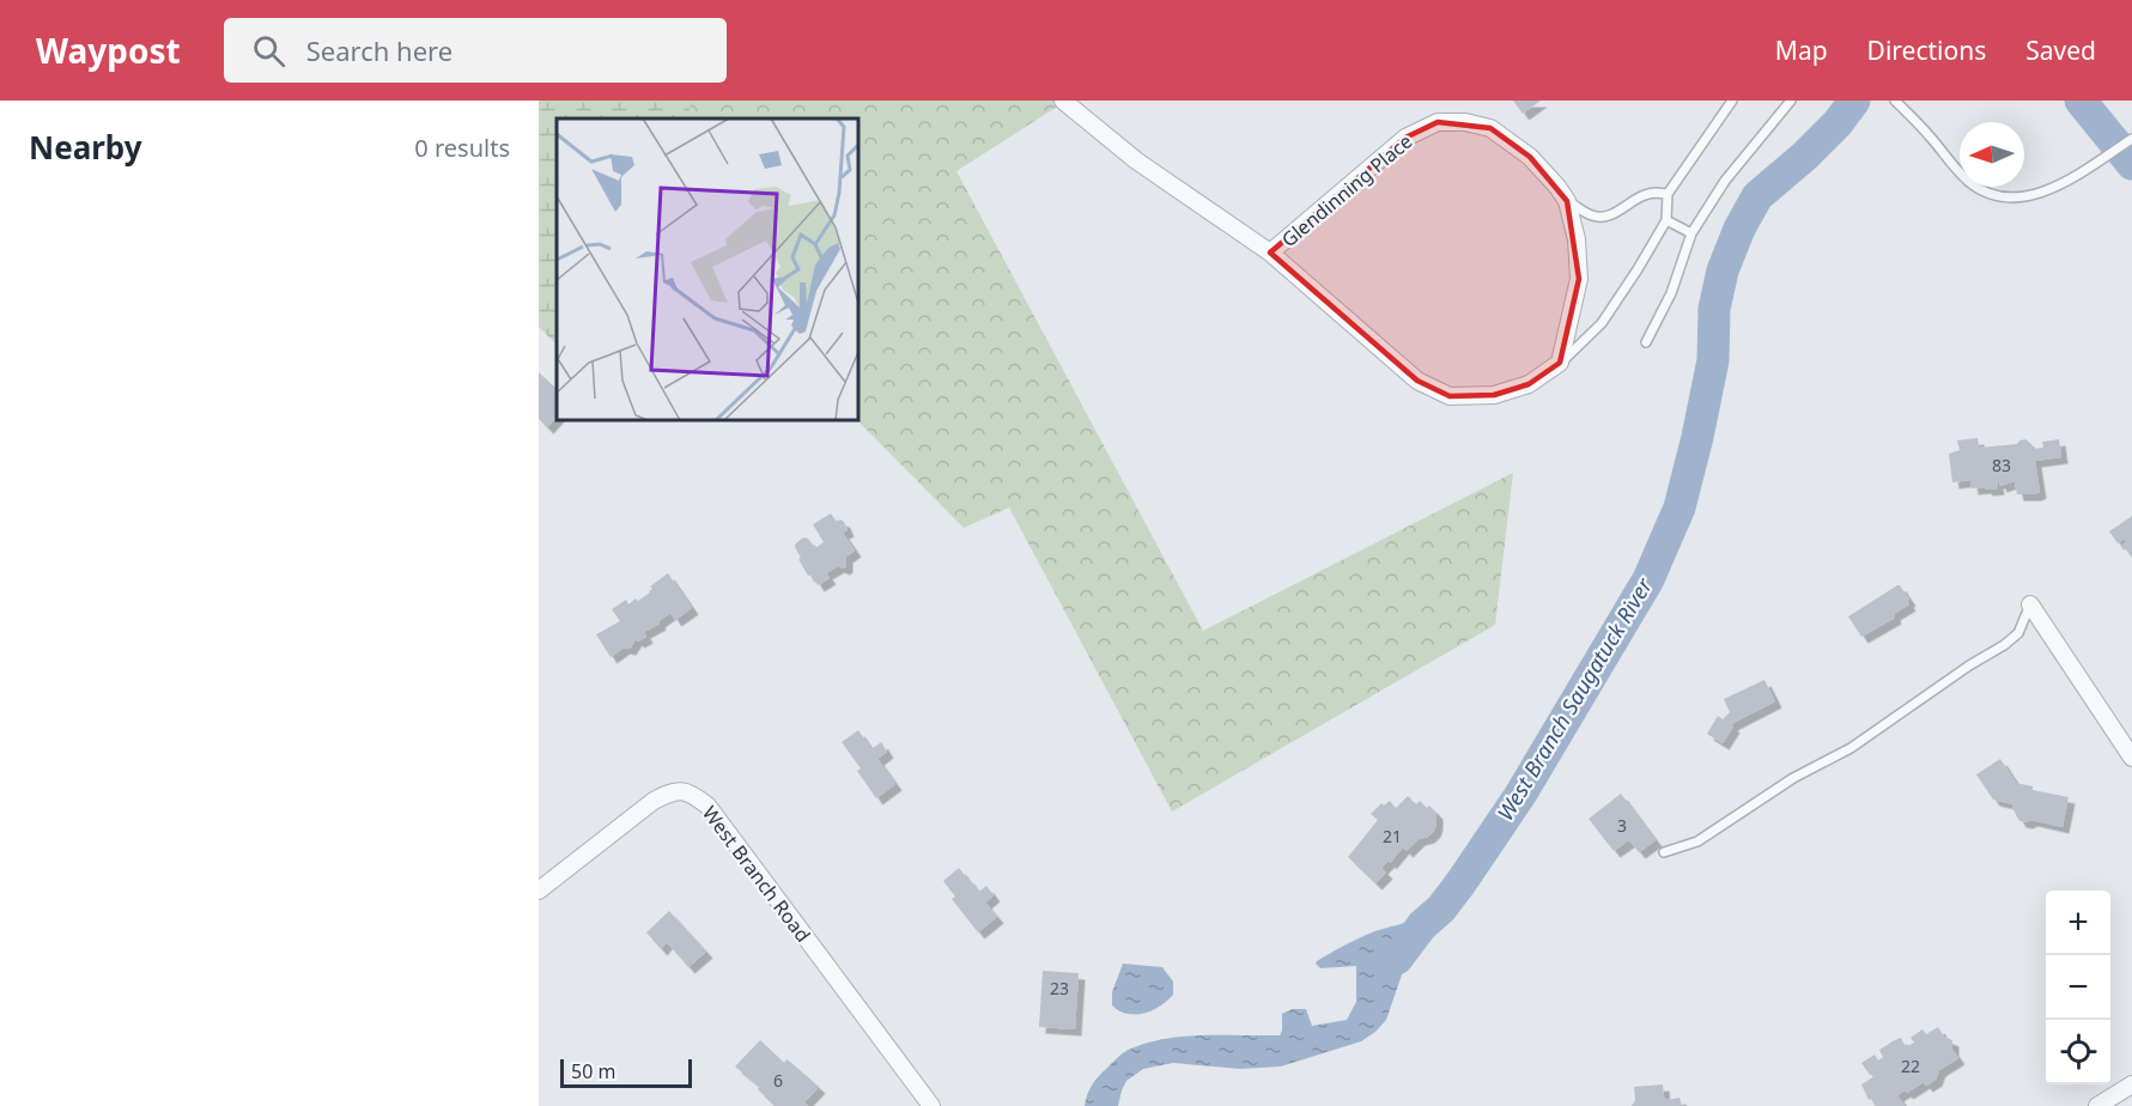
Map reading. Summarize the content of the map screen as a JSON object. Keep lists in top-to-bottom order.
{
  "streets": {
    "street": ["Glendinning Place", "West Branch Road"]
  },
  "water": ["West Branch Saugatuck River"],
  "house_numbers": [
    "83",
    "3",
    "21",
    "23",
    "22",
    "6"
  ],
  "scale_bar": "50 m",
  "north": "left",
  "page": {
    "header": "Waypost",
    "search": "Search here",
    "nav": ["Map", "Directions", "Saved"],
    "heading": ["Nearby", "0 results"],
    "map_buttons": ["+", "−"],
    "scale": "50 m"
  }
}
